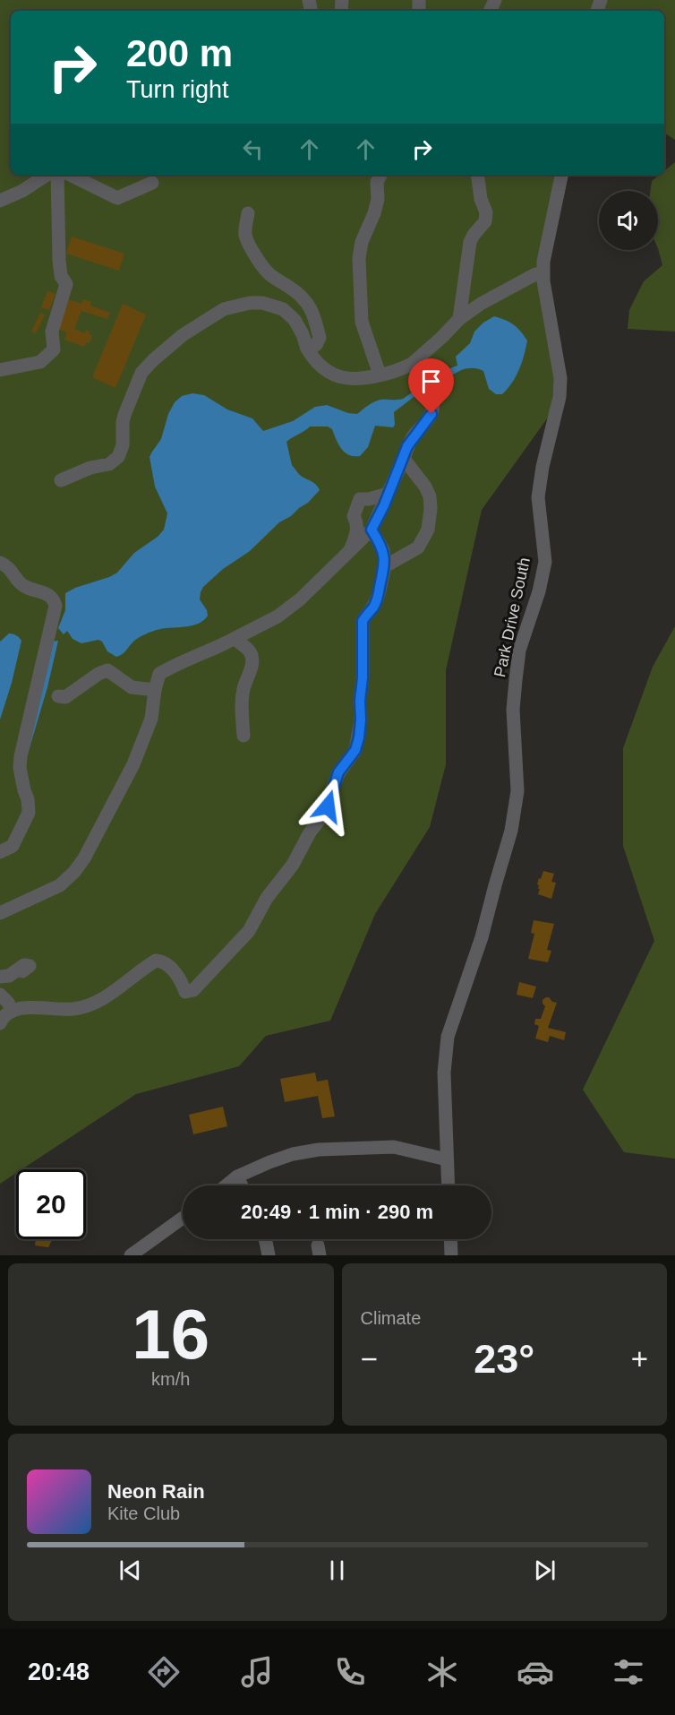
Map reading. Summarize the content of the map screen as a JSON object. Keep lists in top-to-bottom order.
{
  "streets": {
    "street": ["Park Drive South"]
  },
  "page": {
    "turn": ["200 m", "Turn right"],
    "limit": "20",
    "trip": "20:49 · 1 min · 290 m",
    "tile": [
      ["16", "km/h"],
      "Climate"
    ],
    "heat": ["−", "23°", "+"],
    "song": ["Neon Rain", "Kite Club"],
    "tabs": "20:48"
  }
}
